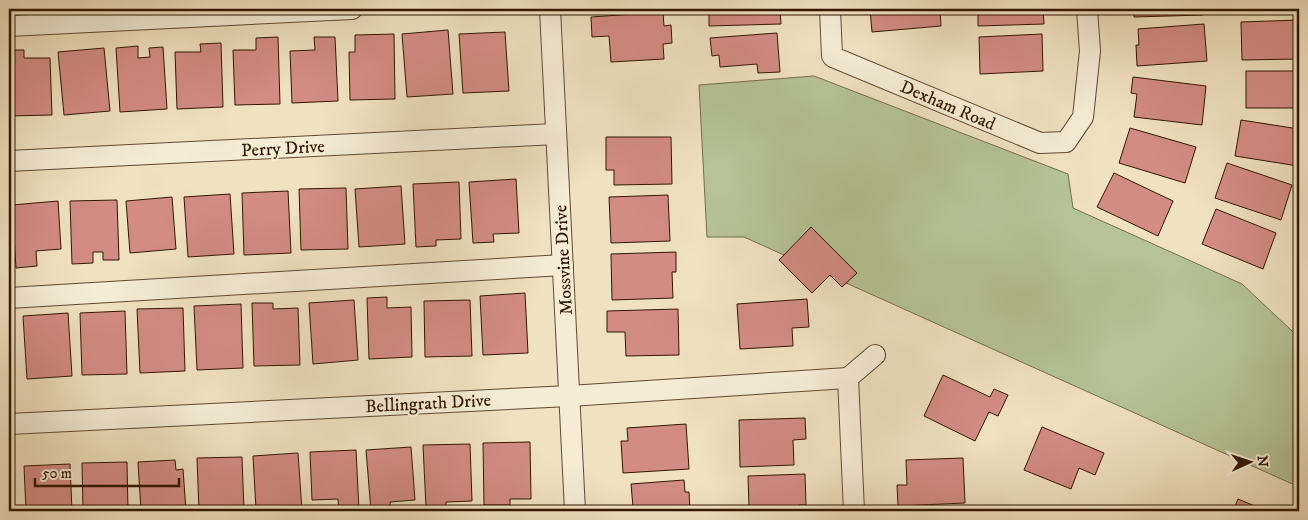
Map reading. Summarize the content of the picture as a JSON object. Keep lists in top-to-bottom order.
{
  "streets": {
    "street": [
      "Dexham Road",
      "Perry Drive",
      "Mossvine Drive",
      "Bellingrath Drive"
    ]
  },
  "crossings": [
    ["Perry Drive", "Mossvine Drive"],
    ["Mossvine Drive", "Bellingrath Drive"]
  ],
  "scale_bar": "50 m",
  "north": "right"
}
